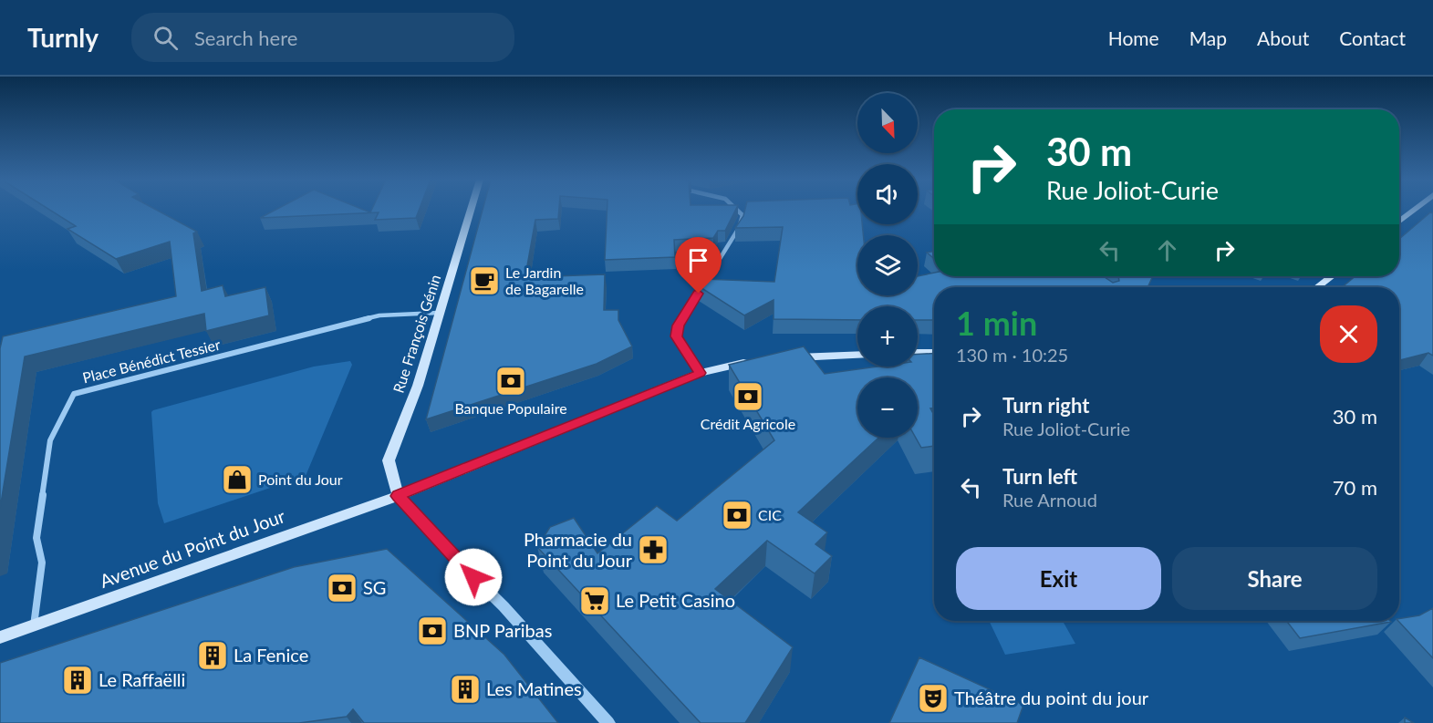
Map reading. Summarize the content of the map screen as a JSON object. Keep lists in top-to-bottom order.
{
  "streets": {
    "main road": ["Rue François Génin", "Avenue du Point du Jour"],
    "street": ["Place Bénédict Tessier"]
  },
  "crossings": [
    ["Rue François Génin", "Place Bénédict Tessier"],
    ["Rue François Génin", "Avenue du Point du Jour"],
    ["Place Bénédict Tessier", "Avenue du Point du Jour"]
  ],
  "places": {
    "cafe": ["Le Jardin de Bagarelle"],
    "bank": [
      "Banque Populaire",
      "Crédit Agricole",
      "CIC",
      "SG",
      "BNP Paribas"
    ],
    "shop": ["Point du Jour"],
    "pharmacy": ["Pharmacie du Point du Jour"],
    "supermarket": ["Le Petit Casino"],
    "building": ["La Fenice", "Le Raffaëlli", "Les Matines"],
    "theatre": ["Théâtre du point du jour"]
  },
  "north": "bottom right",
  "page": {
    "header": "Turnly",
    "search": "Search here",
    "nav": [
      "Home",
      "Map",
      "About",
      "Contact"
    ],
    "map_buttons": ["+", "−"],
    "turn": ["30 m", "Rue Joliot-Curie"],
    "heading": ["1 min", "130 m · 10:25"],
    "list": [
      {
        "name": "Turn right",
        "note": "Rue Joliot-Curie",
        "value": "30 m"
      },
      {
        "name": "Turn left",
        "note": "Rue Arnoud",
        "value": "70 m"
      }
    ],
    "buttons": ["Exit", "Share"]
  }
}
